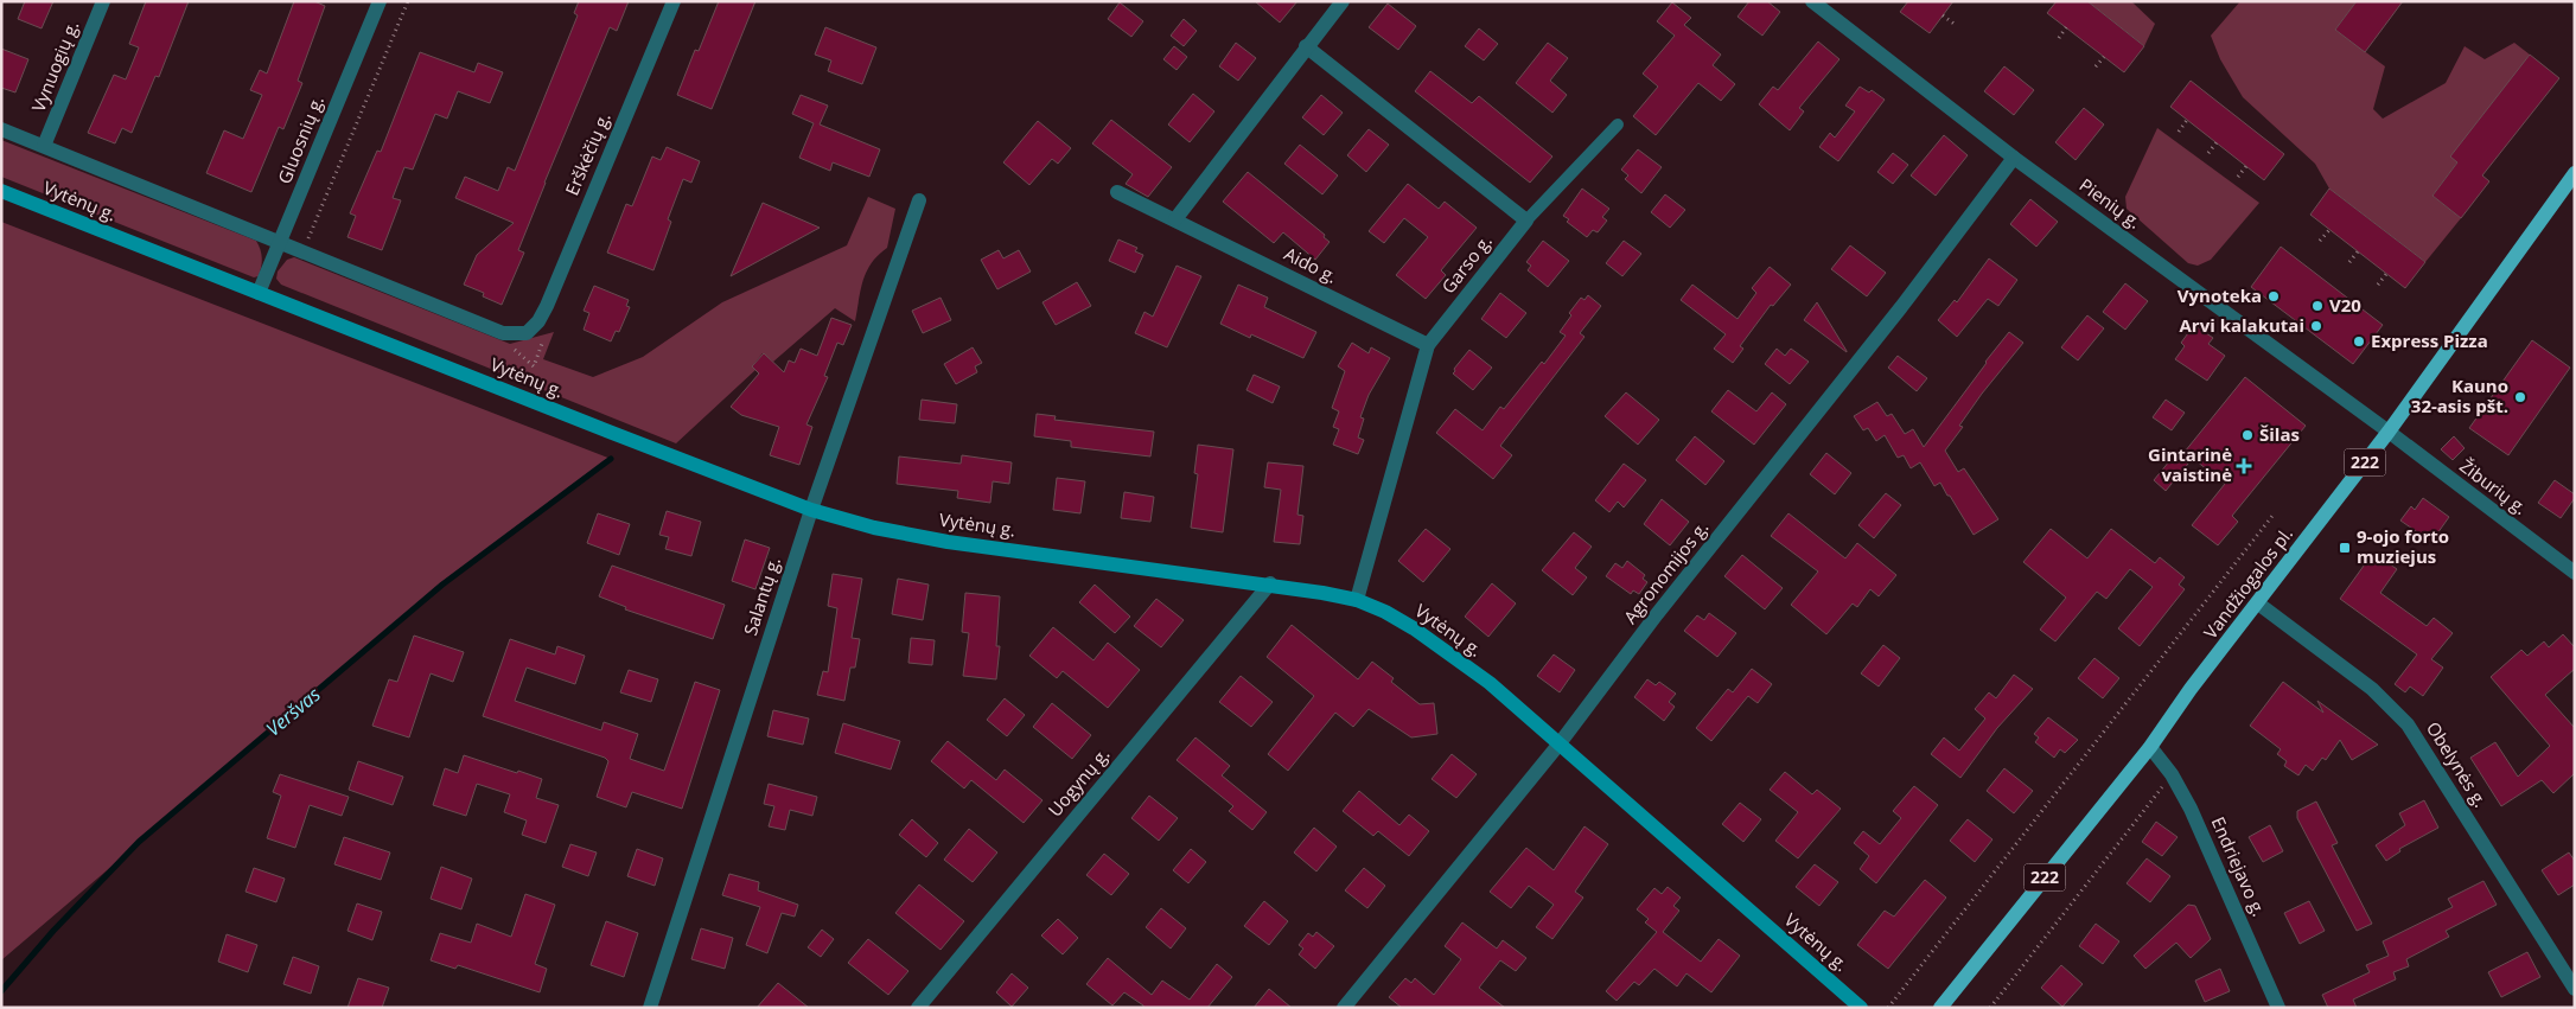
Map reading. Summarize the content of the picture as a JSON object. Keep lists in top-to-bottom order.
{
  "streets": {
    "main road": ["Vytėnų g.", "222", "Vandžiogalos pl."],
    "street": [
      "Vynuogių g.",
      "Gluosnių g.",
      "Erškėčių g.",
      "Pienių g.",
      "Garso g.",
      "Aido g.",
      "Žiburių g.",
      "Agronomijos g.",
      "Salantų g.",
      "Obelynės g.",
      "Uogynų g.",
      "Endriejavo g."
    ]
  },
  "crossings": [
    ["Gluosnių g.", "Vytėnų g."],
    ["Vytėnų g.", "Garso g."],
    ["Vytėnų g.", "Agronomijos g."],
    ["Vytėnų g.", "Salantų g."],
    ["Vytėnų g.", "Uogynų g."],
    ["Pienių g.", "Žiburių g."],
    ["Pienių g.", "Agronomijos g."],
    ["Pienių g.", "Vandžiogalos pl."],
    ["Garso g.", "Aido g."],
    ["Žiburių g.", "Vandžiogalos pl."],
    ["Vandžiogalos pl.", "Obelynės g."],
    ["Vandžiogalos pl.", "Endriejavo g."]
  ],
  "water": ["Veršvas"],
  "places": {
    "other": [
      "Vynoteka",
      "V20",
      "Arvi kalakutai",
      "Express Pizza",
      "Kauno 32-asis pšt.",
      "Šilas"
    ],
    "health": ["Gintarinė vaistinė"],
    "transit": ["9-ojo forto muziejus"]
  }
}
